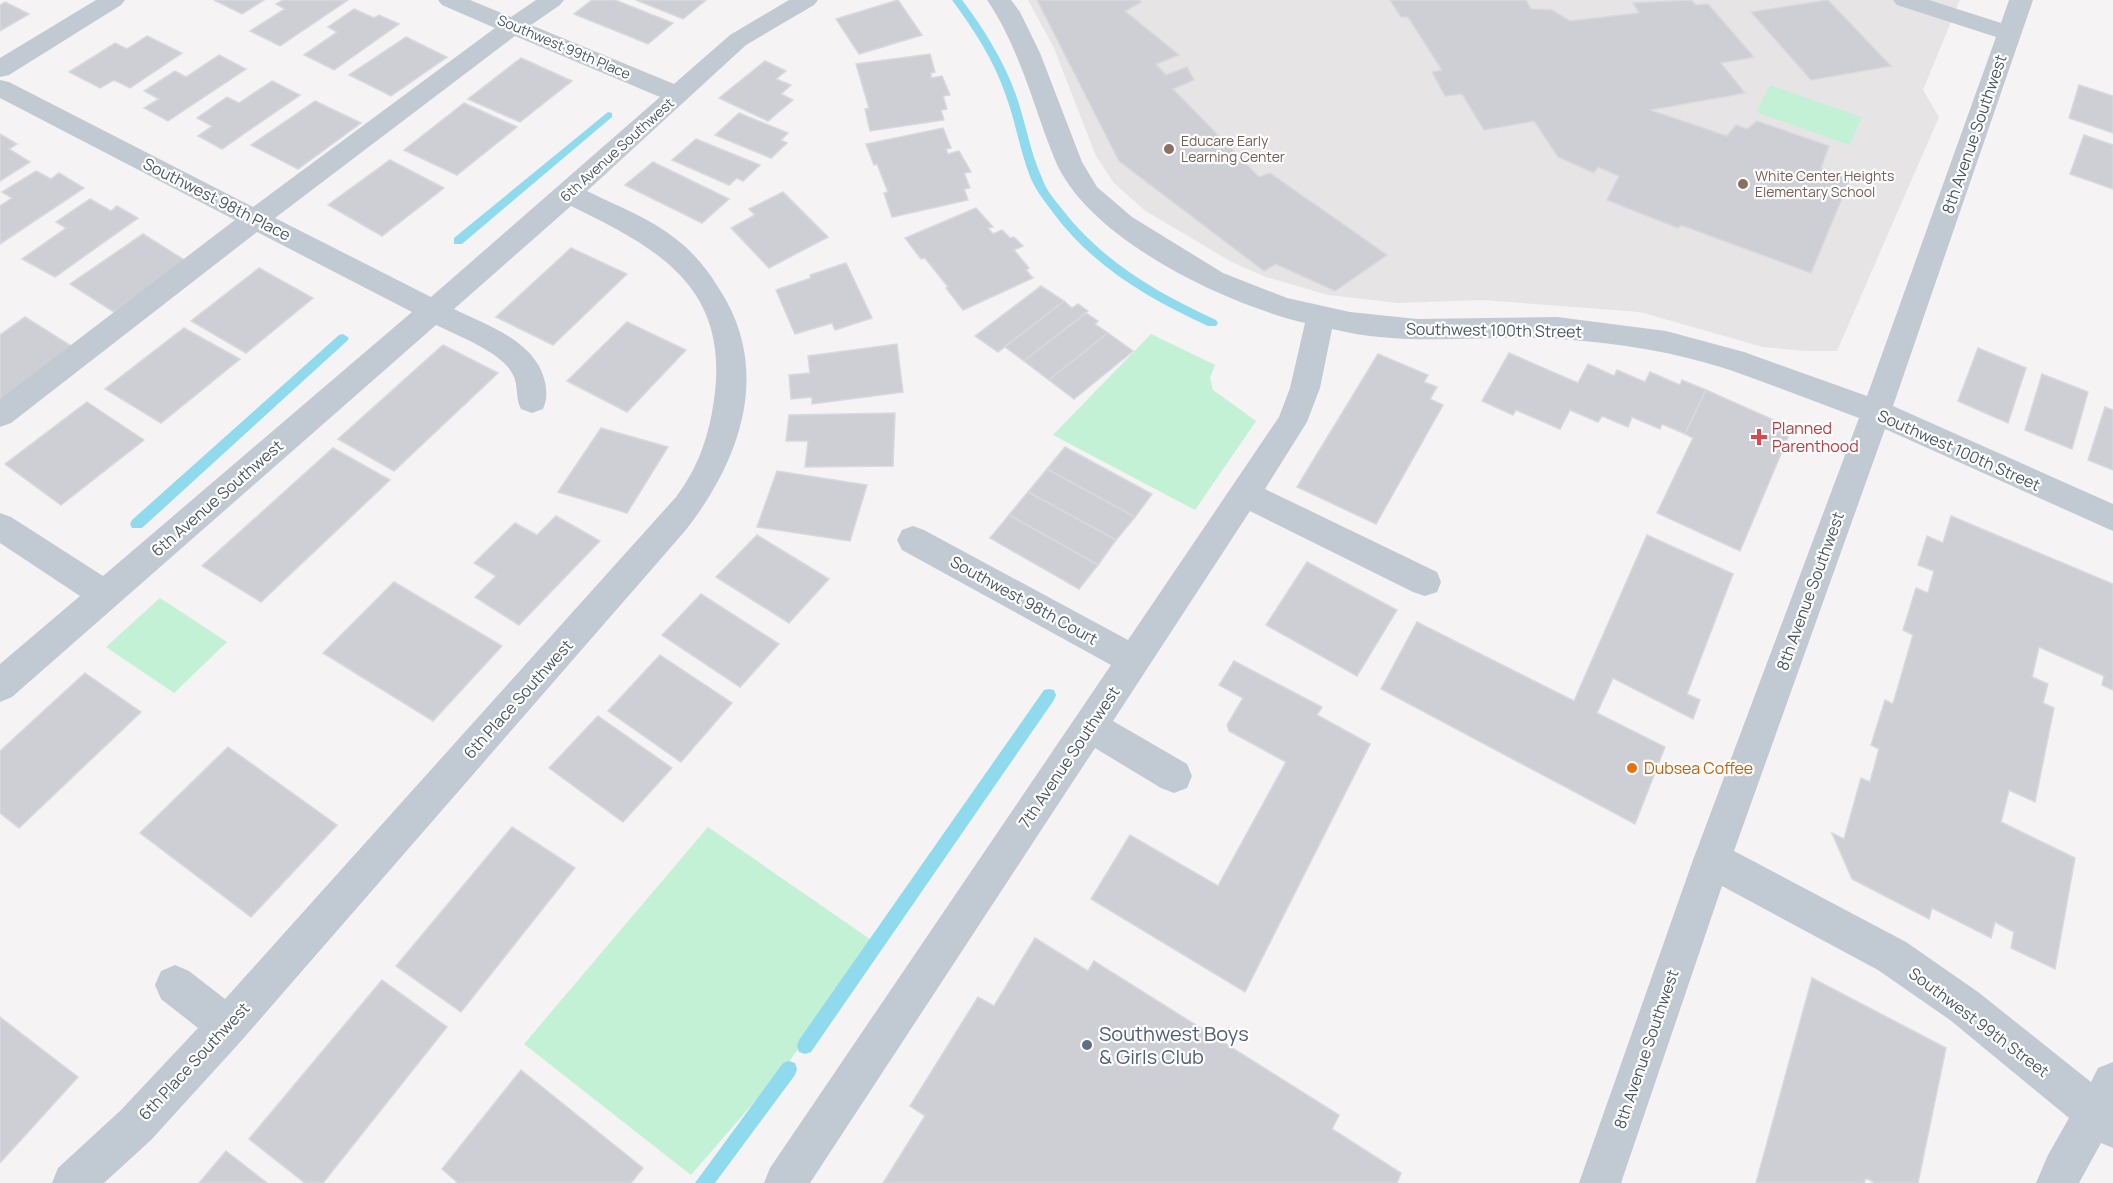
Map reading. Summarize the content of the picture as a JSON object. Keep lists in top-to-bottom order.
{
  "streets": {
    "street": [
      "Southwest 99th Place",
      "8th Avenue Southwest",
      "6th Avenue Southwest",
      "Southwest 98th Place",
      "Southwest 100th Street",
      "Southwest 98th Court",
      "6th Place Southwest",
      "7th Avenue Southwest",
      "Southwest 99th Street"
    ]
  },
  "crossings": [
    ["Southwest 99th Place", "6th Avenue Southwest"],
    ["8th Avenue Southwest", "Southwest 100th Street"],
    ["8th Avenue Southwest", "Southwest 99th Street"],
    ["6th Avenue Southwest", "Southwest 98th Place"],
    ["6th Avenue Southwest", "6th Place Southwest"],
    ["Southwest 100th Street", "7th Avenue Southwest"],
    ["Southwest 98th Court", "7th Avenue Southwest"]
  ],
  "places": {
    "other": [
      "Educare Early Learning Center",
      "White Center Heights Elementary School",
      "Dubsea Coffee",
      "Southwest Boys & Girls Club"
    ],
    "health": ["Planned Parenthood"]
  }
}
